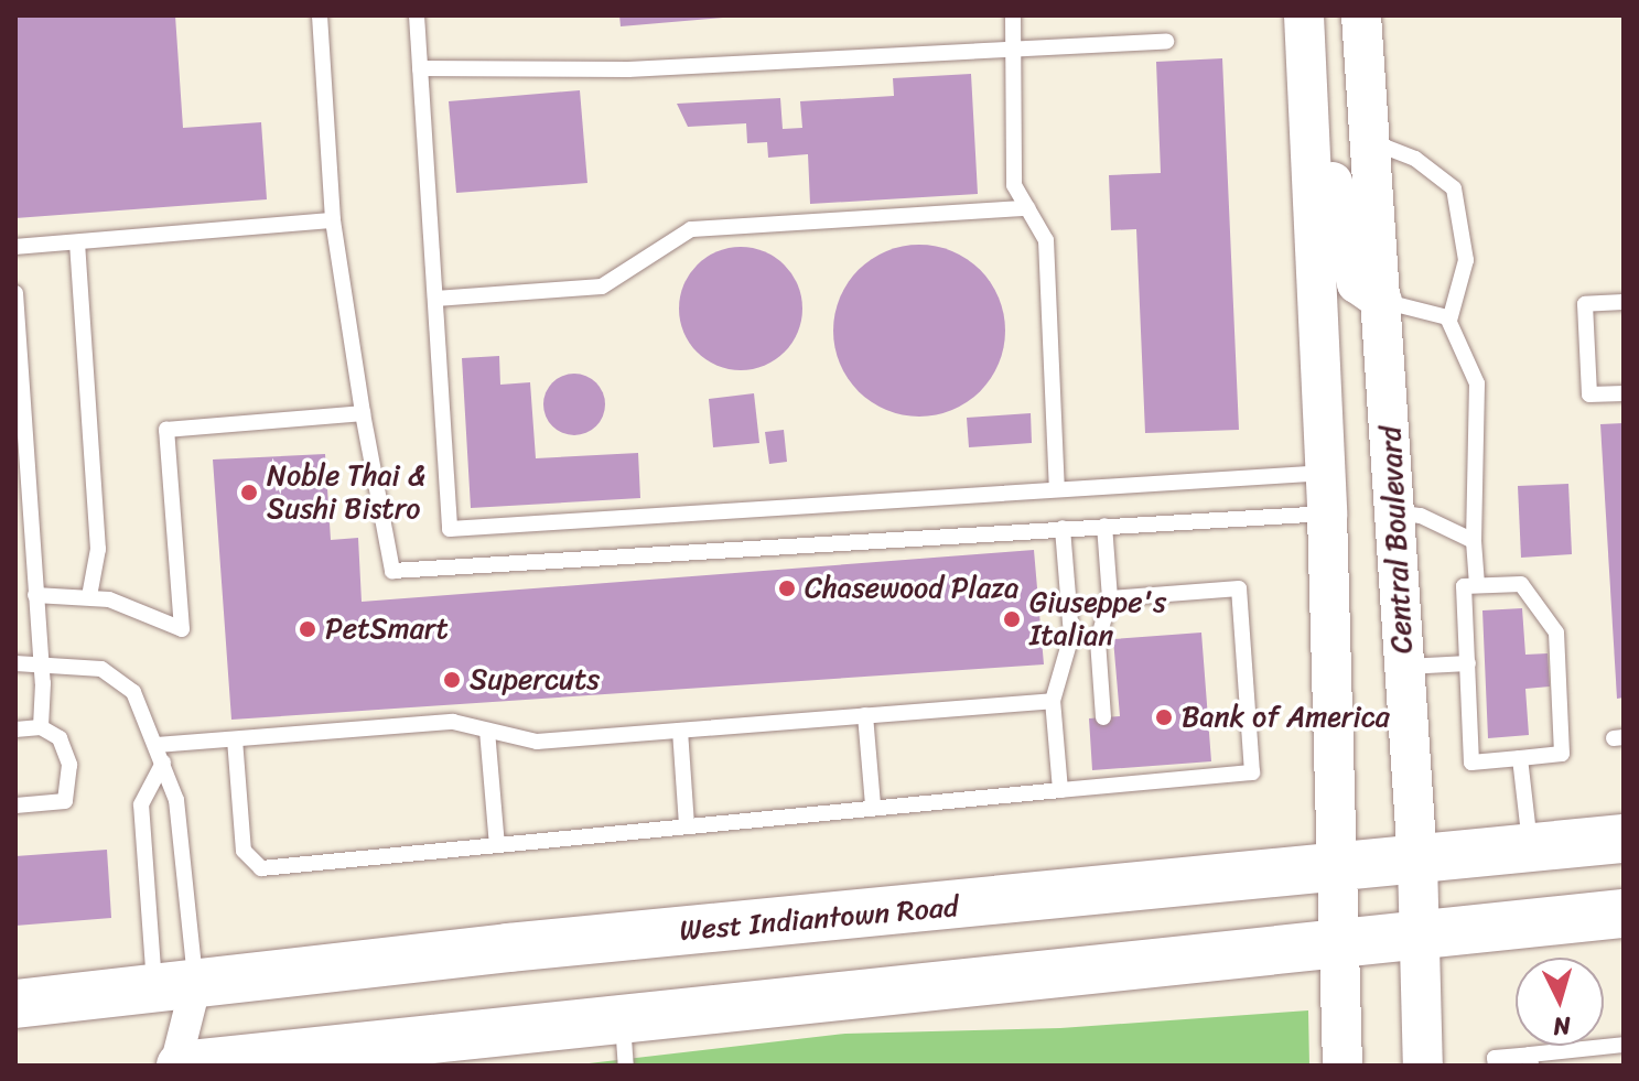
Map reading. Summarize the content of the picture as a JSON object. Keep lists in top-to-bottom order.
{
  "streets": {
    "main road": ["West Indiantown Road"],
    "street": ["Central Boulevard"]
  },
  "crossings": [
    ["Central Boulevard", "West Indiantown Road"]
  ],
  "places": [
    "Noble Thai & Sushi Bistro",
    "Chasewood Plaza",
    "Giuseppe's Italian",
    "PetSmart",
    "Supercuts",
    "Bank of America"
  ],
  "north": "bottom"
}
